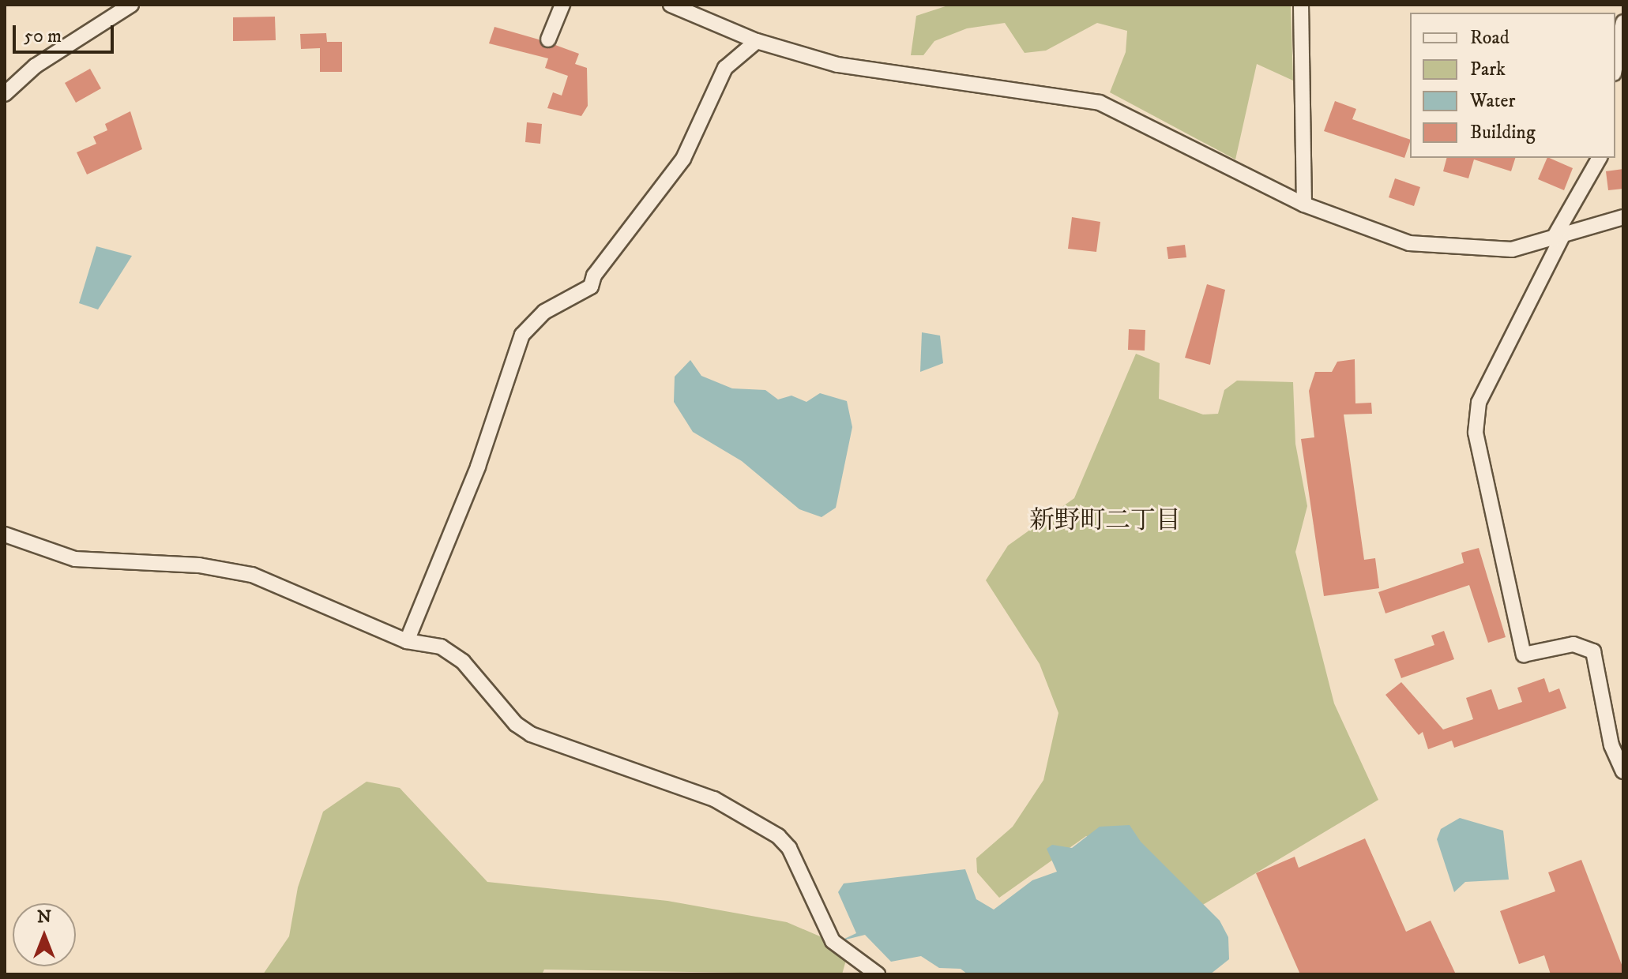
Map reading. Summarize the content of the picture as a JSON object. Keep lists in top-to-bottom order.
{
  "districts": ["新野町二丁目"],
  "legend": [
    "Road",
    "Park",
    "Water",
    "Building"
  ],
  "scale_bar": "50 m",
  "north": "top"
}
